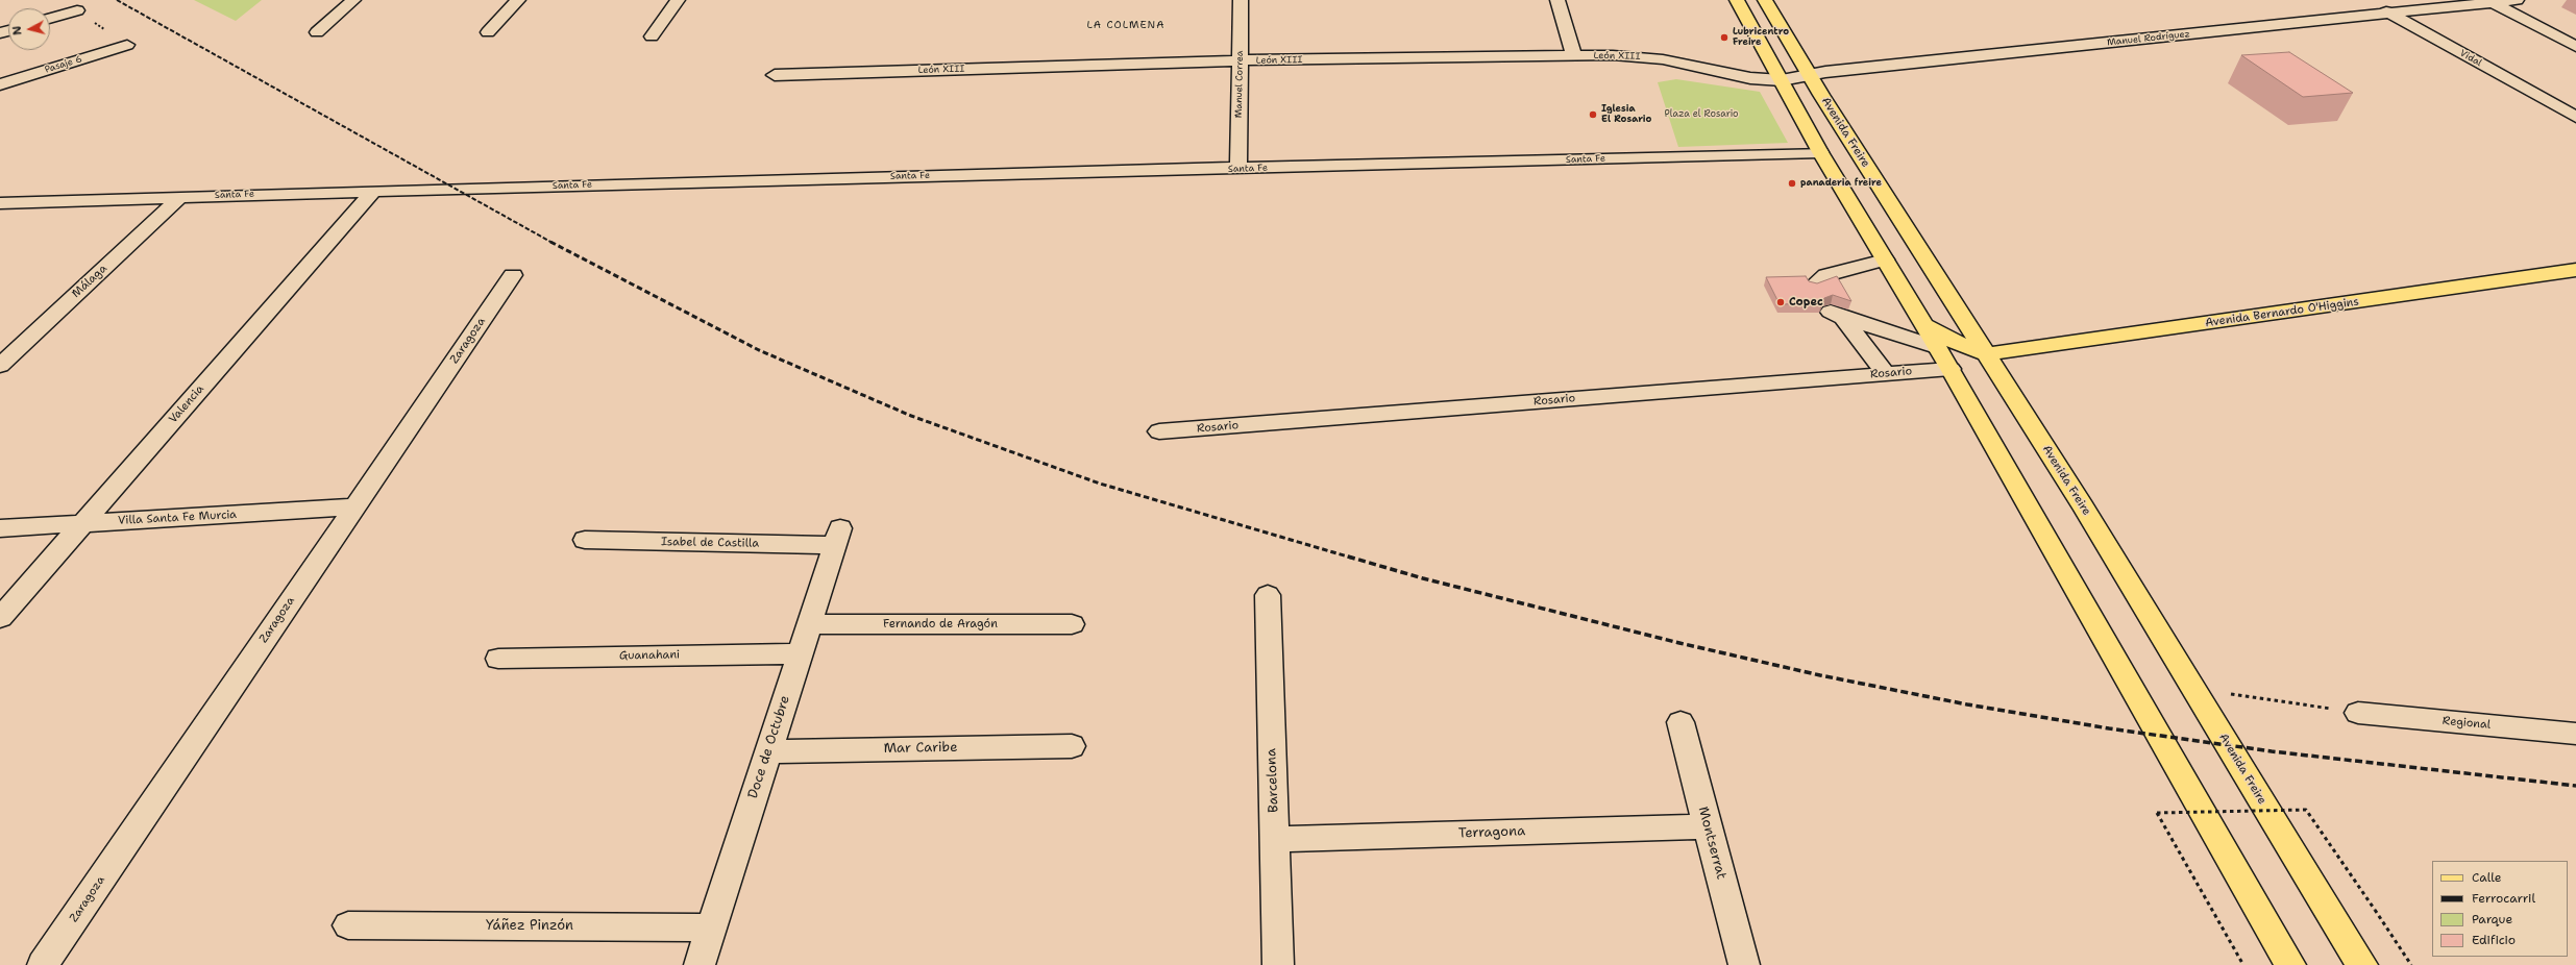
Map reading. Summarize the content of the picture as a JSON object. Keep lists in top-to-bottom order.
{
  "streets": {
    "main road": ["Avenida Freire", "Avenida Bernardo O'Higgins"],
    "street": [
      "Manuel Rodríguez",
      "León XIII",
      "Vidal",
      "Pasaje 6",
      "Manuel Correa",
      "Santa Fe",
      "Málaga",
      "Zaragoza",
      "Rosario",
      "Valencia",
      "Villa Santa Fe Murcia",
      "Isabel de Castilla",
      "Fernando de Aragón",
      "Guanahani",
      "Regional",
      "Doce de Octubre",
      "Mar Caribe",
      "Barcelona",
      "Terragona",
      "Montserrat",
      "Yáñez Pinzón"
    ]
  },
  "crossings": [
    ["Manuel Rodríguez", "León XIII"],
    ["Manuel Rodríguez", "Vidal"],
    ["Manuel Rodríguez", "Avenida Freire"],
    ["León XIII", "Manuel Correa"],
    ["Manuel Correa", "Santa Fe"],
    ["Avenida Freire", "Avenida Bernardo O'Higgins"],
    ["Santa Fe", "Málaga"],
    ["Santa Fe", "Valencia"],
    ["Zaragoza", "Villa Santa Fe Murcia"],
    ["Valencia", "Villa Santa Fe Murcia"],
    ["Isabel de Castilla", "Doce de Octubre"],
    ["Fernando de Aragón", "Doce de Octubre"],
    ["Guanahani", "Doce de Octubre"],
    ["Doce de Octubre", "Mar Caribe"],
    ["Doce de Octubre", "Yáñez Pinzón"],
    ["Barcelona", "Terragona"],
    ["Terragona", "Montserrat"]
  ],
  "districts": ["LA COLMENA"],
  "parks": ["Plaza el Rosario"],
  "places": [
    "Lubricentro Freire",
    "Iglesia El Rosario",
    "panaderia freire",
    "Copec"
  ],
  "legend": [
    "Calle",
    "Ferrocarril",
    "Parque",
    "Edificio"
  ],
  "north": "left"
}
